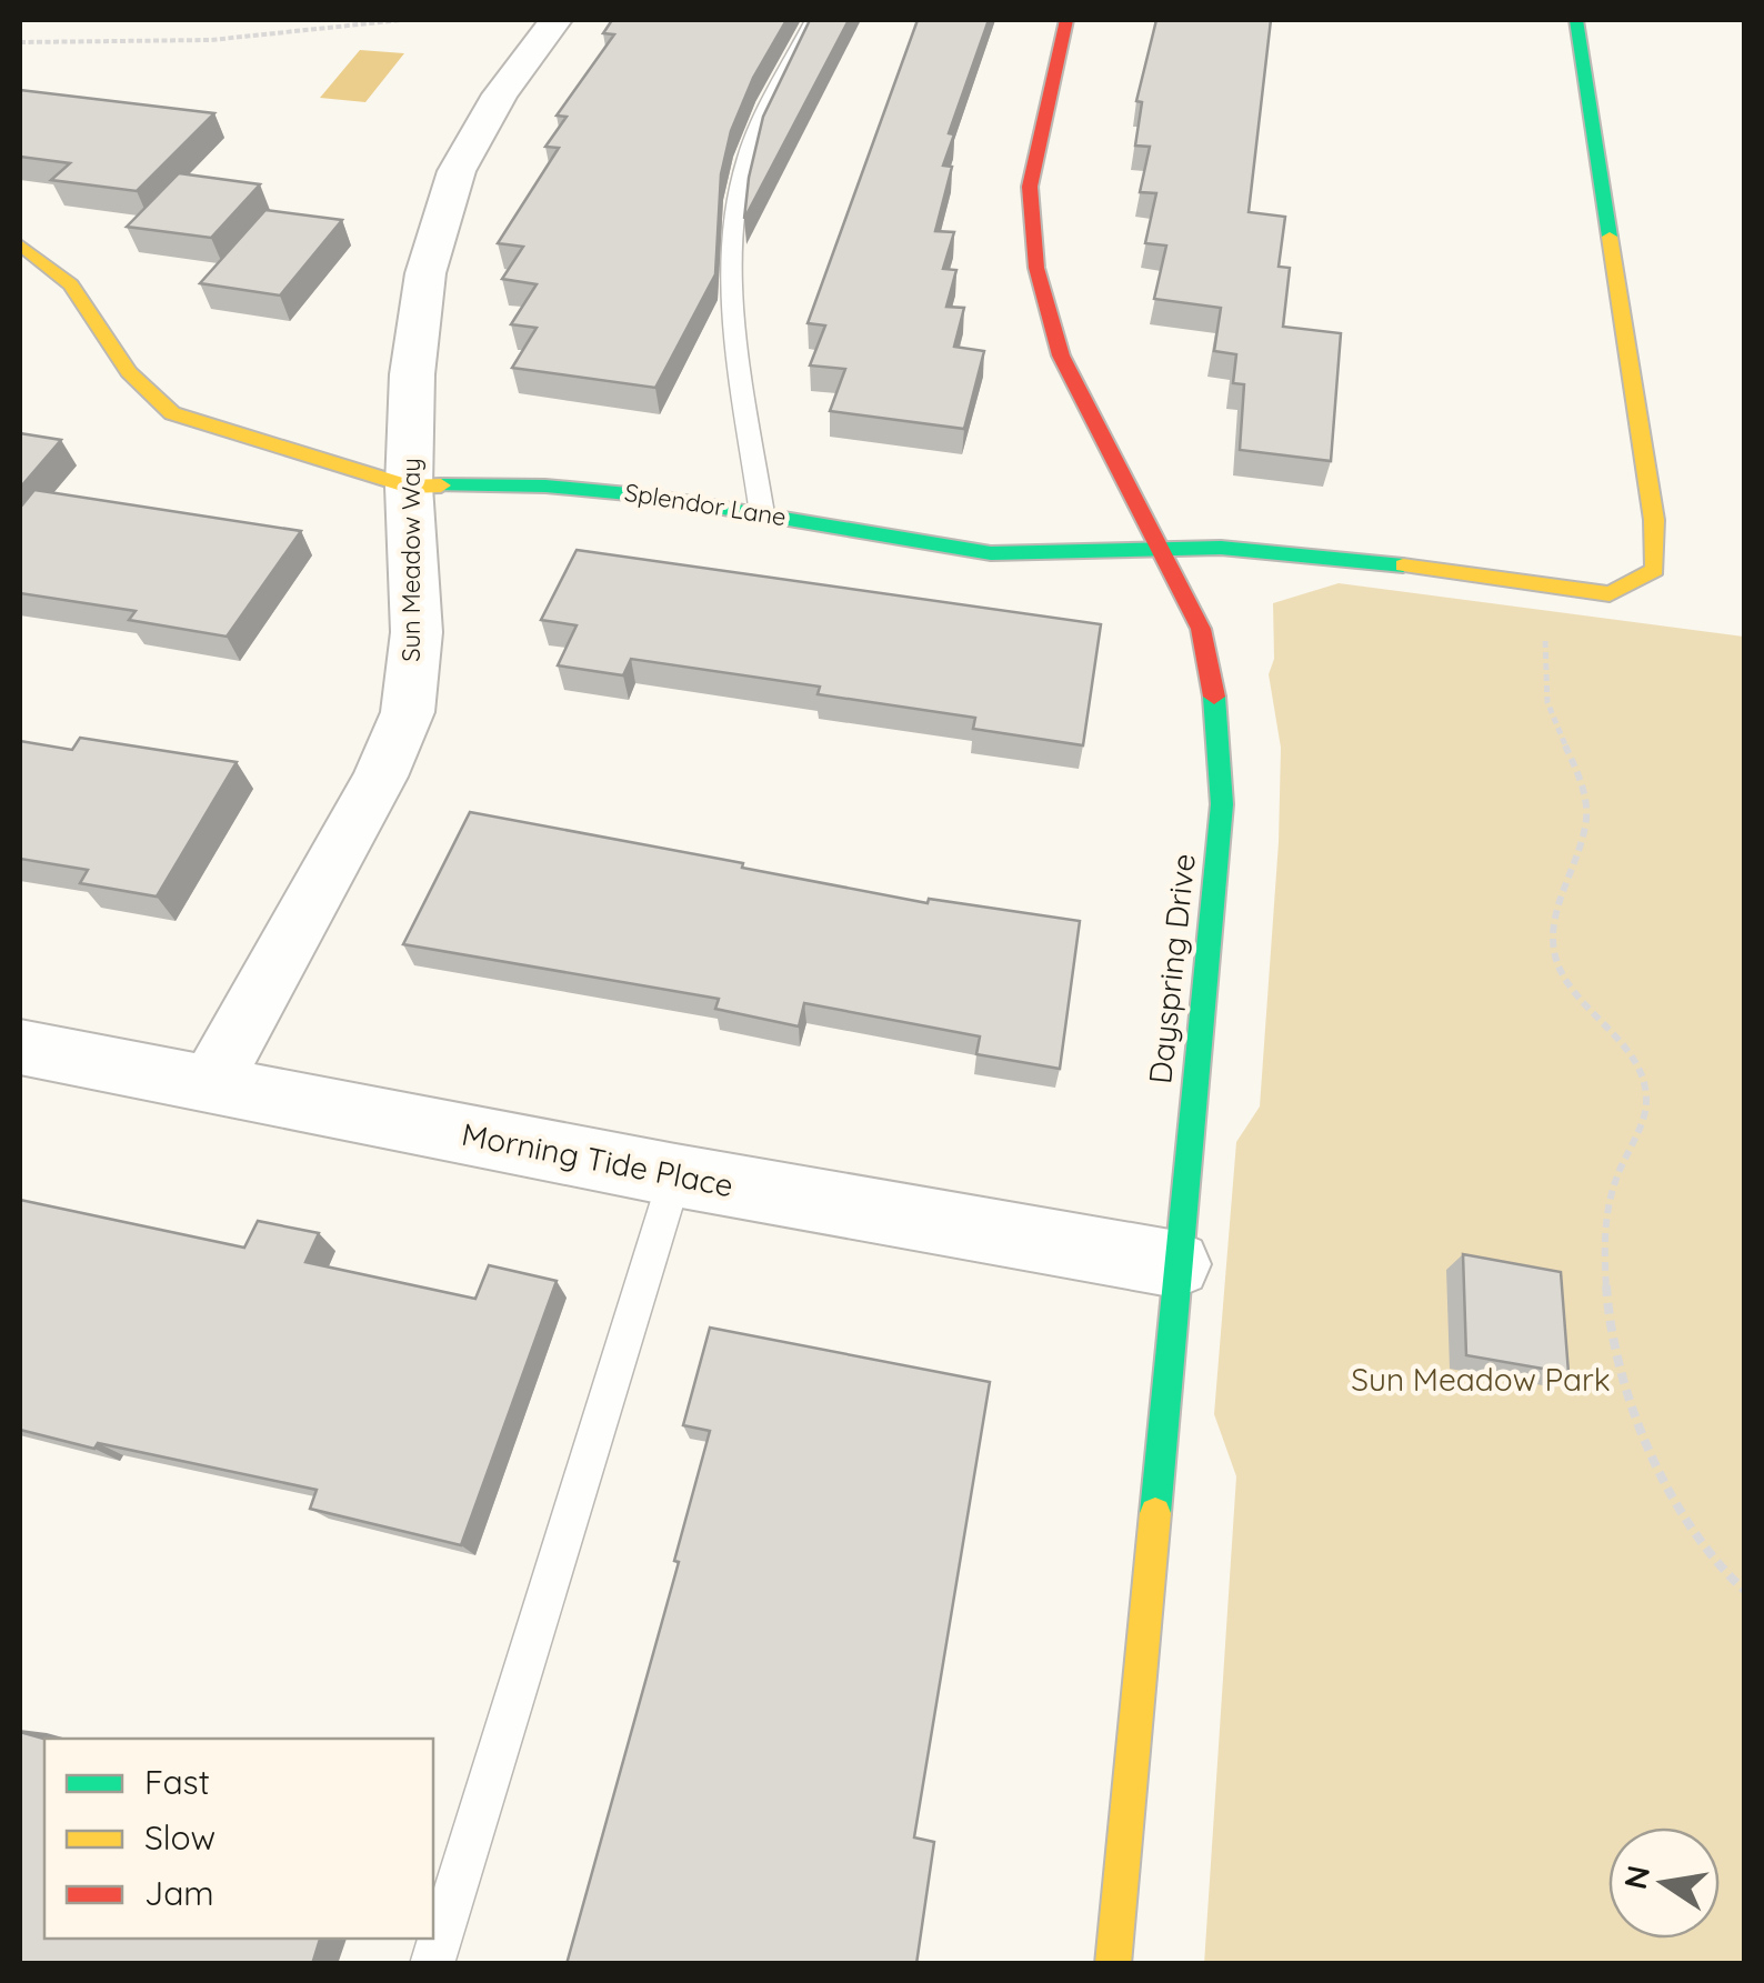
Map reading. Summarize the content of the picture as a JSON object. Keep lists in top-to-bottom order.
{
  "streets": {
    "street": [
      "Splendor Lane",
      "Sun Meadow Way",
      "Dayspring Drive",
      "Morning Tide Place"
    ]
  },
  "crossings": [
    ["Splendor Lane", "Sun Meadow Way"],
    ["Splendor Lane", "Dayspring Drive"],
    ["Sun Meadow Way", "Morning Tide Place"],
    ["Dayspring Drive", "Morning Tide Place"]
  ],
  "parks": ["Sun Meadow Park"],
  "legend": ["Fast", "Slow", "Jam"],
  "north": "left"
}
